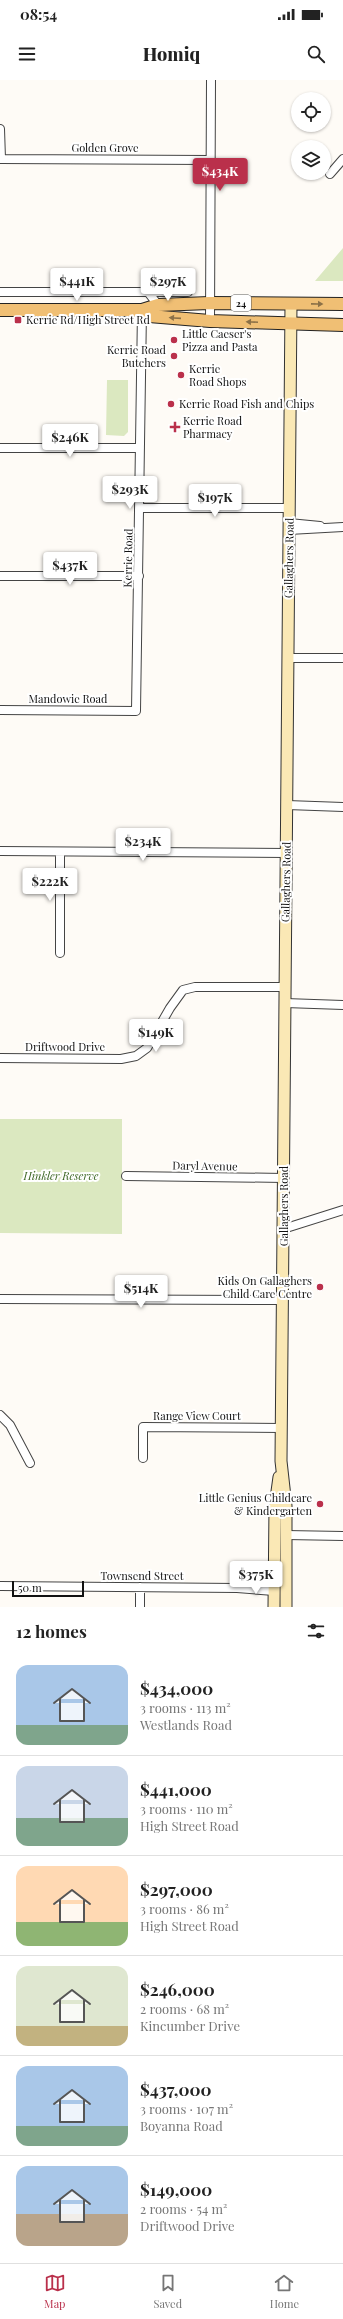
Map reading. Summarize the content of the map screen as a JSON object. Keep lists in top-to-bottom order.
{
  "streets": {
    "main road": ["24"],
    "street": [
      "Golden Grove",
      "Kerrie Road",
      "Gallaghers Road",
      "Mandowie Road",
      "Driftwood Drive",
      "Daryl Avenue",
      "Range View Court",
      "Townsend Street"
    ]
  },
  "crossings": [
    ["24", "Kerrie Road"],
    ["24", "Gallaghers Road"],
    ["Kerrie Road", "Mandowie Road"],
    ["Gallaghers Road", "Driftwood Drive"],
    ["Gallaghers Road", "Daryl Avenue"],
    ["Gallaghers Road", "Range View Court"],
    ["Gallaghers Road", "Townsend Street"]
  ],
  "parks": ["Hinkler Reserve"],
  "places": {
    "transit": ["Kerrie Rd/High Street Rd"],
    "other": [
      "Little Caeser's Pizza and Pasta",
      "Kerrie Road Butchers",
      "Kerrie Road Shops",
      "Kerrie Road Fish and Chips",
      "Kids On Gallaghers Child Care Centre",
      "Little Genius Childcare & Kindergarten"
    ],
    "health": ["Kerrie Road Pharmacy"]
  },
  "scale_bar": "50 m",
  "page": {
    "status": "08:54",
    "header": "Homiq",
    "price": [
      "$434K",
      "$441K",
      "$297K",
      "$246K",
      "$293K",
      "$197K",
      "$437K",
      "$234K",
      "$222K",
      "$149K",
      "$514K",
      "$375K"
    ],
    "scale": "50 m",
    "heading": "12 homes",
    "list": [
      {
        "name": "$434,000",
        "note": "3 rooms · 113 m² · Westlands Road"
      },
      {
        "name": "$441,000",
        "note": "3 rooms · 110 m² · High Street Road"
      },
      {
        "name": "$297,000",
        "note": "3 rooms · 86 m² · High Street Road"
      },
      {
        "name": "$246,000",
        "note": "2 rooms · 68 m² · Kincumber Drive"
      },
      {
        "name": "$437,000",
        "note": "3 rooms · 107 m² · Boyanna Road"
      },
      {
        "name": "$149,000",
        "note": "2 rooms · 54 m² · Driftwood Drive"
      }
    ],
    "tabs": ["Map", "Saved", "Home"]
  }
}
